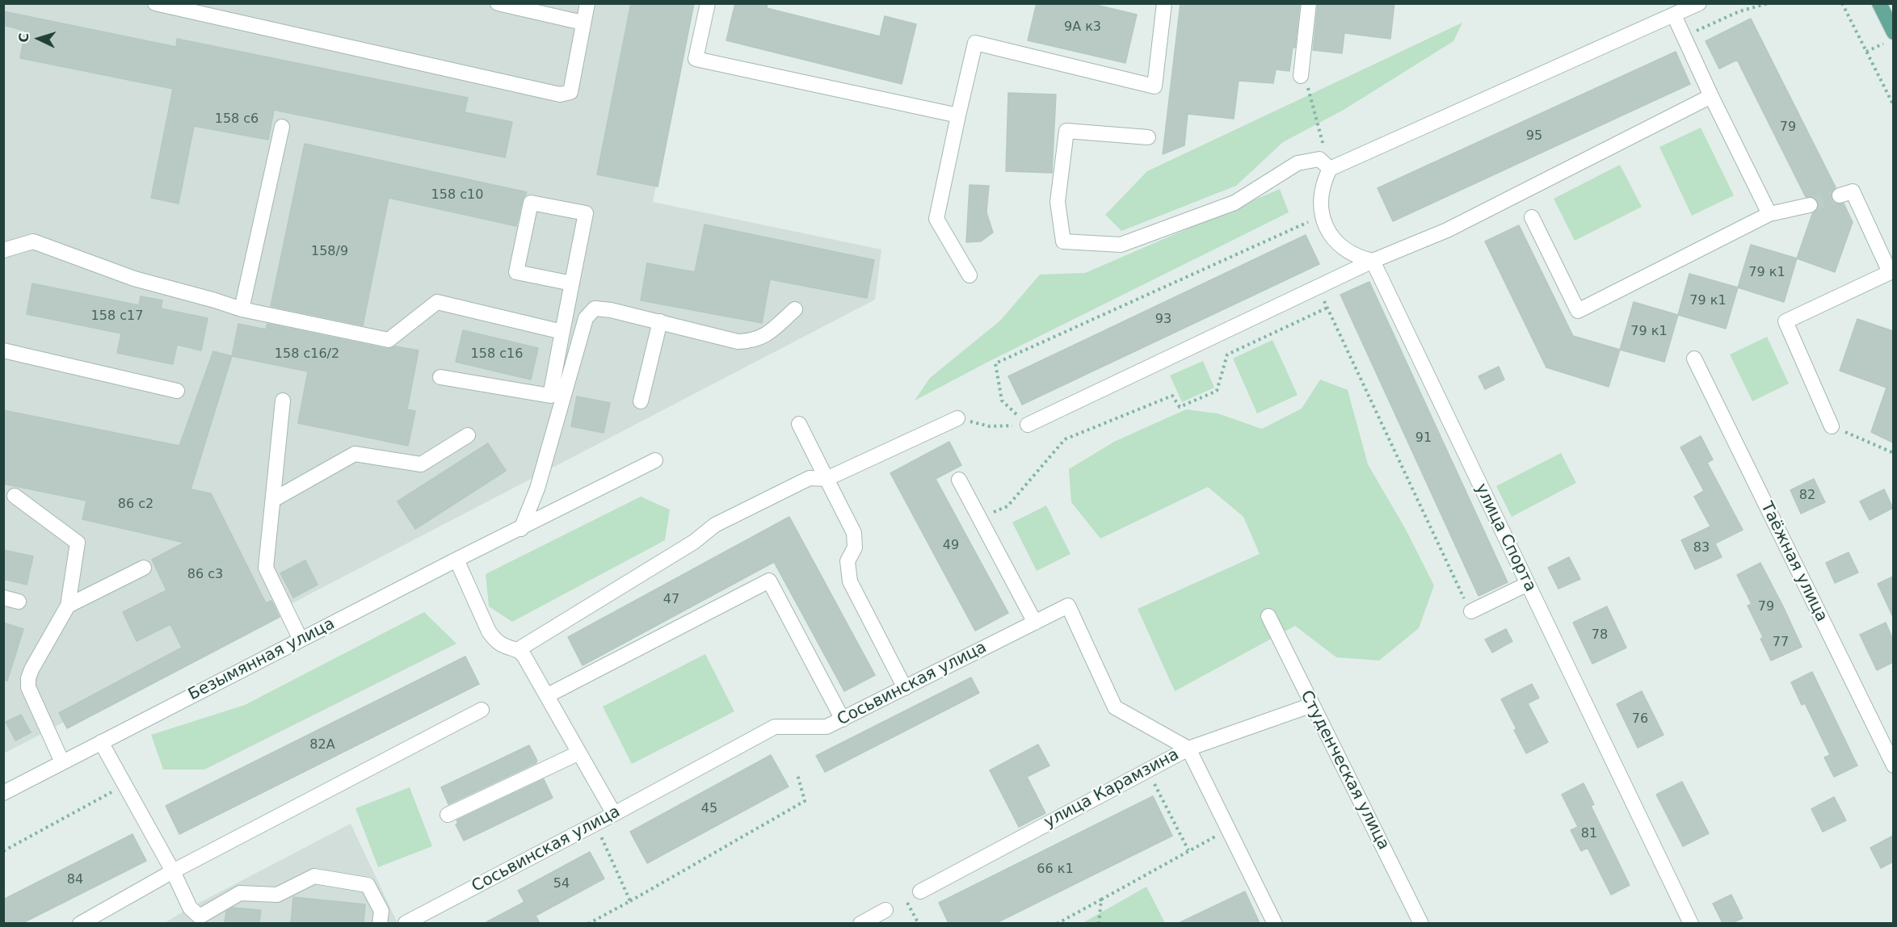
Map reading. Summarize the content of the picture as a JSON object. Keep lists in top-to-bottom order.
{
  "streets": {
    "street": [
      "улица Спорта",
      "Таёжная улица",
      "Безымянная улица",
      "Сосьвинская улица",
      "Студенческая улица",
      "улица Карамзина"
    ]
  },
  "crossings": [
    ["Сосьвинская улица", "улица Карамзина"],
    ["Студенческая улица", "улица Карамзина"]
  ],
  "house_numbers": [
    "9А к3",
    "158 с6",
    "79",
    "95",
    "158 с10",
    "158/9",
    "79 к1",
    "79 к1",
    "158 с17",
    "93",
    "79 к1",
    "158 с16/2",
    "158 с16",
    "91",
    "82",
    "86 с2",
    "49",
    "83",
    "86 с3",
    "47",
    "79",
    "78",
    "77",
    "76",
    "82А",
    "45",
    "81",
    "66 к1",
    "84",
    "54"
  ],
  "north": "left"
}
